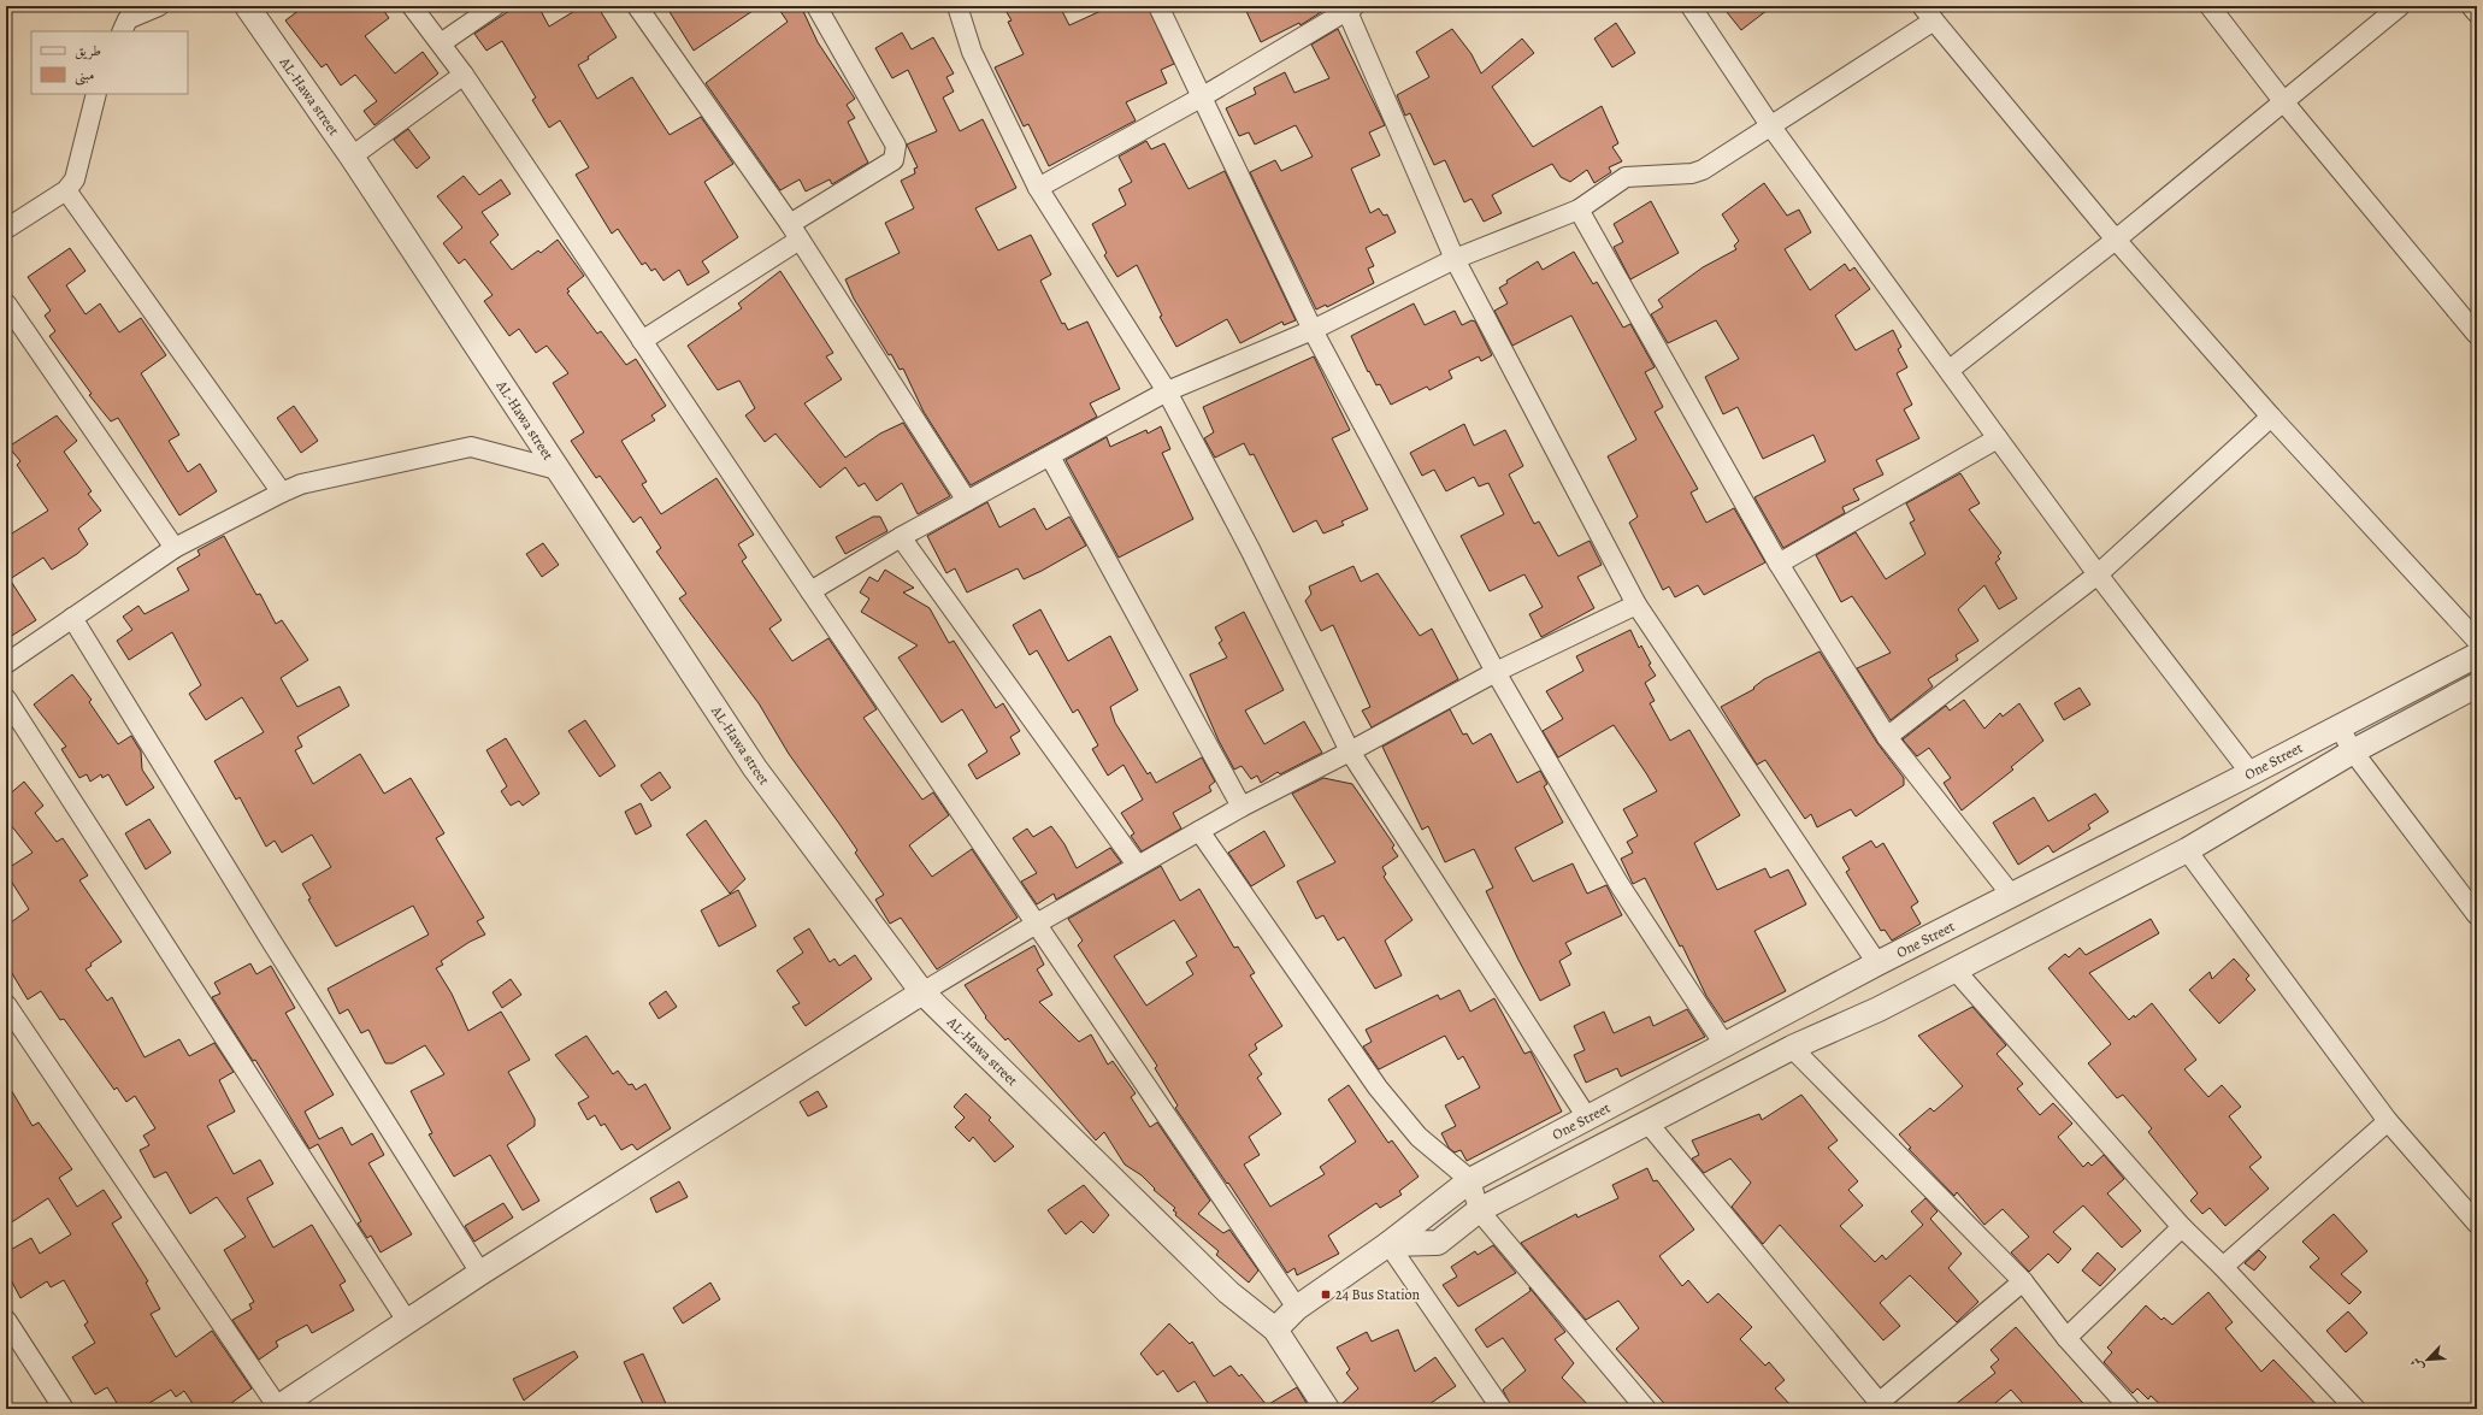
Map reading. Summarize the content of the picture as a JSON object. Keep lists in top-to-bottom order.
{
  "streets": {
    "street": ["AL-Hawa street", "One Street"]
  },
  "crossings": [
    ["AL-Hawa street", "One Street"]
  ],
  "places": {
    "transit": ["24 Bus Station"]
  },
  "legend": ["طريق", "مبنى"],
  "north": "bottom left"
}
